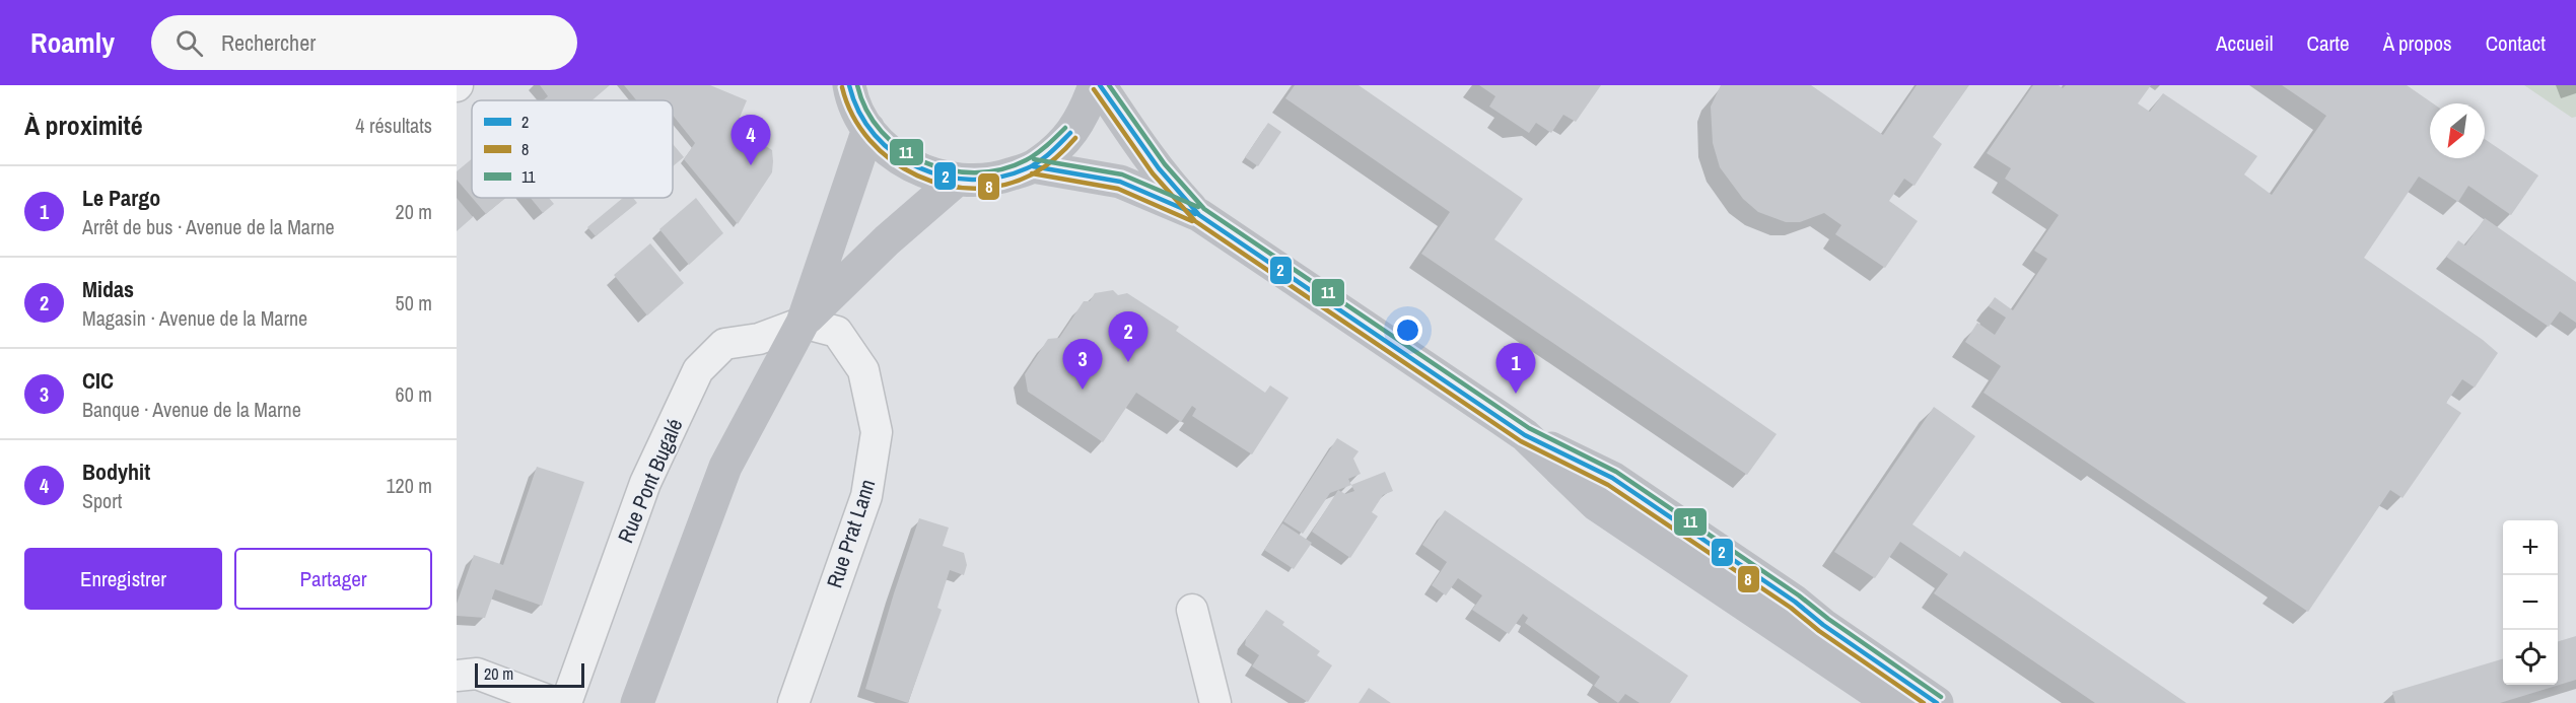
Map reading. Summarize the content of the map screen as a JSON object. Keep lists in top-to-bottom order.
{
  "streets": {
    "street": ["Rue Pont Bugalé", "Rue Prat Lann"]
  },
  "crossings": [
    ["Rue Pont Bugalé", "Rue Prat Lann"]
  ],
  "lines": ["transit line 2", "transit line 11", "transit line 8"],
  "legend": ["2", "8", "11"],
  "scale_bar": "20 m",
  "north": "bottom left",
  "page": {
    "header": "Roamly",
    "search": "Rechercher",
    "nav": [
      "Accueil",
      "Carte",
      "À propos",
      "Contact"
    ],
    "heading": ["À proximité", "4 résultats"],
    "pins": [
      "4",
      "2",
      "3",
      "1"
    ],
    "list": [
      {
        "mark": "1",
        "name": "Le Pargo",
        "note": "Arrêt de bus · Avenue de la Marne",
        "value": "20 m"
      },
      {
        "mark": "2",
        "name": "Midas",
        "note": "Magasin · Avenue de la Marne",
        "value": "50 m"
      },
      {
        "mark": "3",
        "name": "CIC",
        "note": "Banque · Avenue de la Marne",
        "value": "60 m"
      },
      {
        "mark": "4",
        "name": "Bodyhit",
        "note": "Sport",
        "value": "120 m"
      }
    ],
    "map_buttons": ["+", "−"],
    "buttons": ["Enregistrer", "Partager"],
    "scale": "20 m"
  }
}
